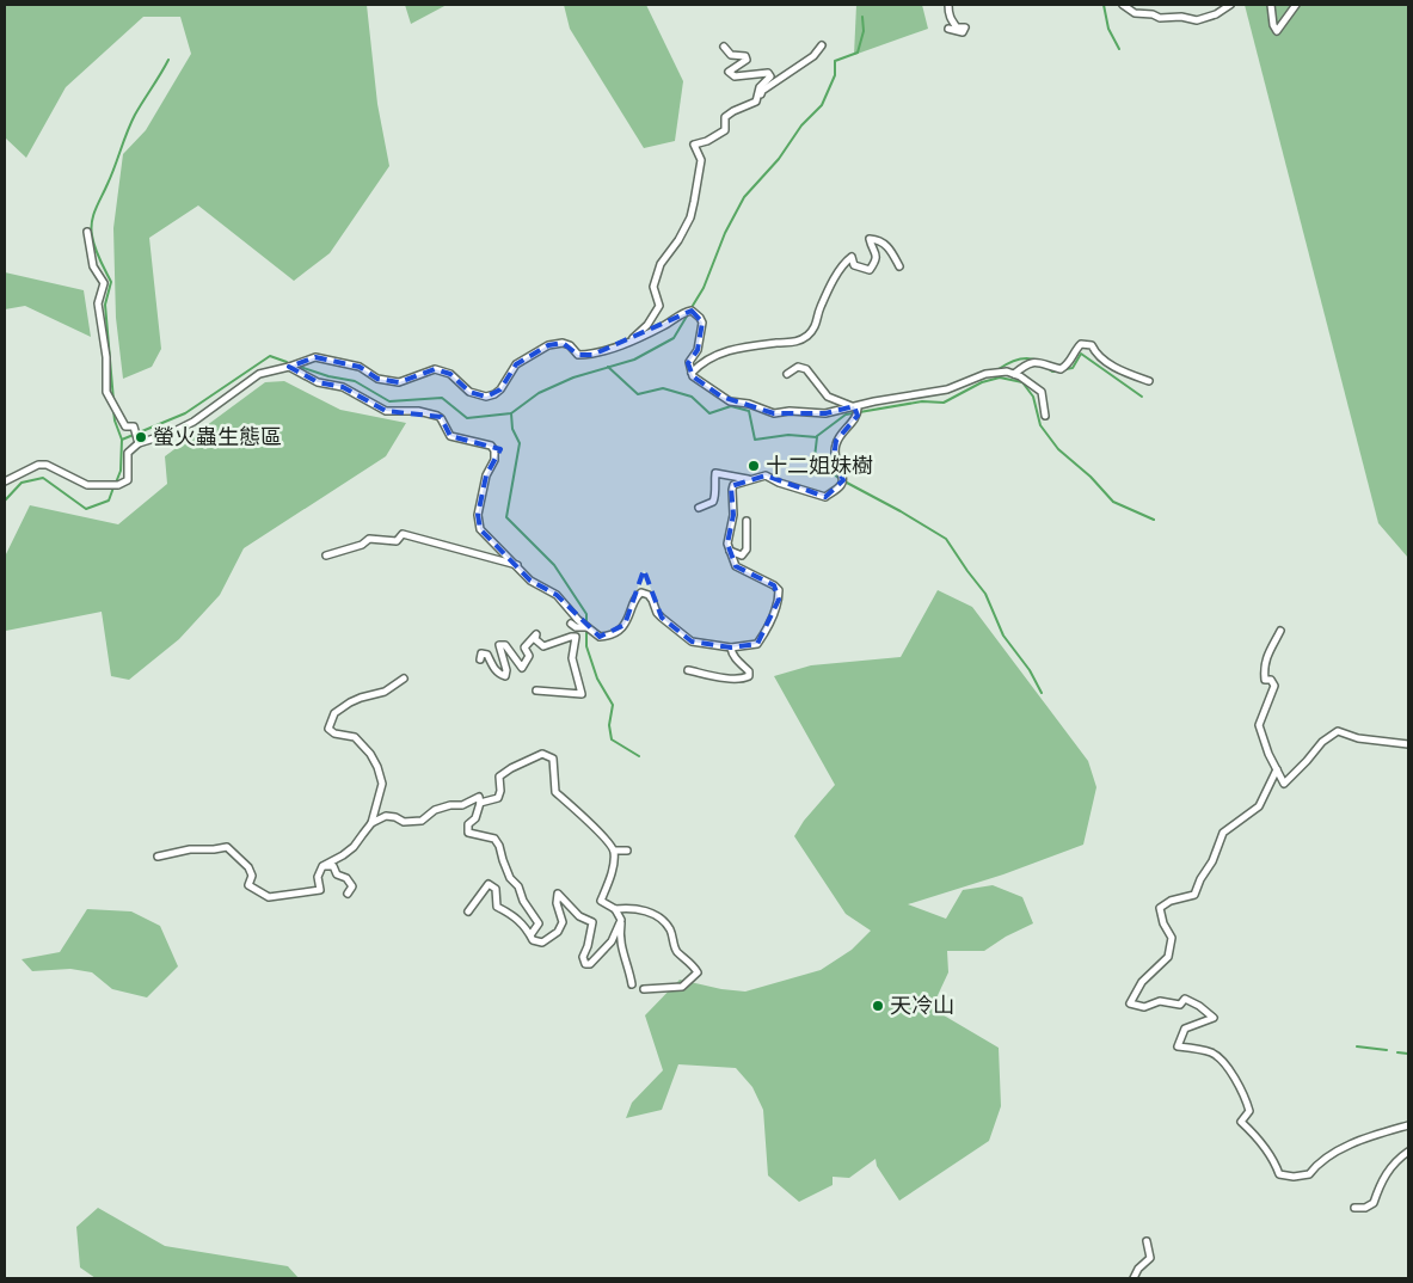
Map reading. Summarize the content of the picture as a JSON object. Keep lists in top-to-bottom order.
{
  "places": ["螢火蟲生態區", "十二姐妹樹", "天冷山"]
}
